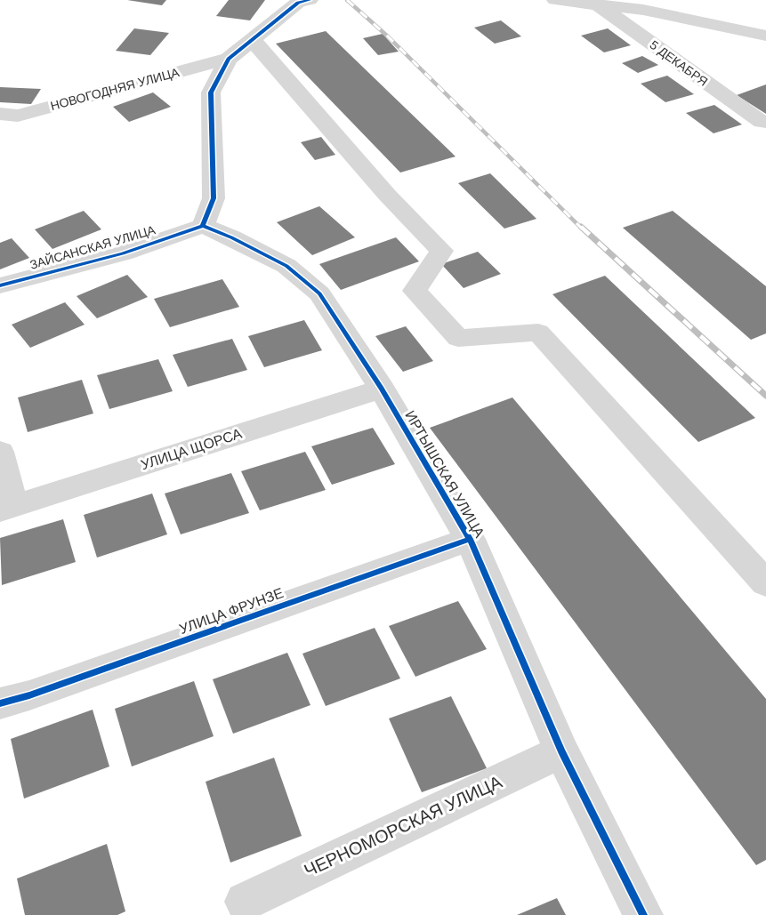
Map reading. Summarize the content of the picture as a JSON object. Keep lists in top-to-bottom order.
{
  "streets": {
    "street": [
      "5 ДЕКАБРЯ",
      "НОВОГОДНЯЯ УЛИЦА",
      "ЗАЙСАНСКАЯ УЛИЦА",
      "УЛИЦА ЩОРСА",
      "ИРТЫШСКАЯ УЛИЦА",
      "УЛИЦА ФРУНЗЕ",
      "ЧЕРНОМОРСКАЯ УЛИЦА"
    ]
  },
  "crossings": [
    ["ЗАЙСАНСКАЯ УЛИЦА", "ИРТЫШСКАЯ УЛИЦА"],
    ["УЛИЦА ЩОРСА", "ИРТЫШСКАЯ УЛИЦА"],
    ["ИРТЫШСКАЯ УЛИЦА", "УЛИЦА ФРУНЗЕ"],
    ["ИРТЫШСКАЯ УЛИЦА", "ЧЕРНОМОРСКАЯ УЛИЦА"]
  ]
}
